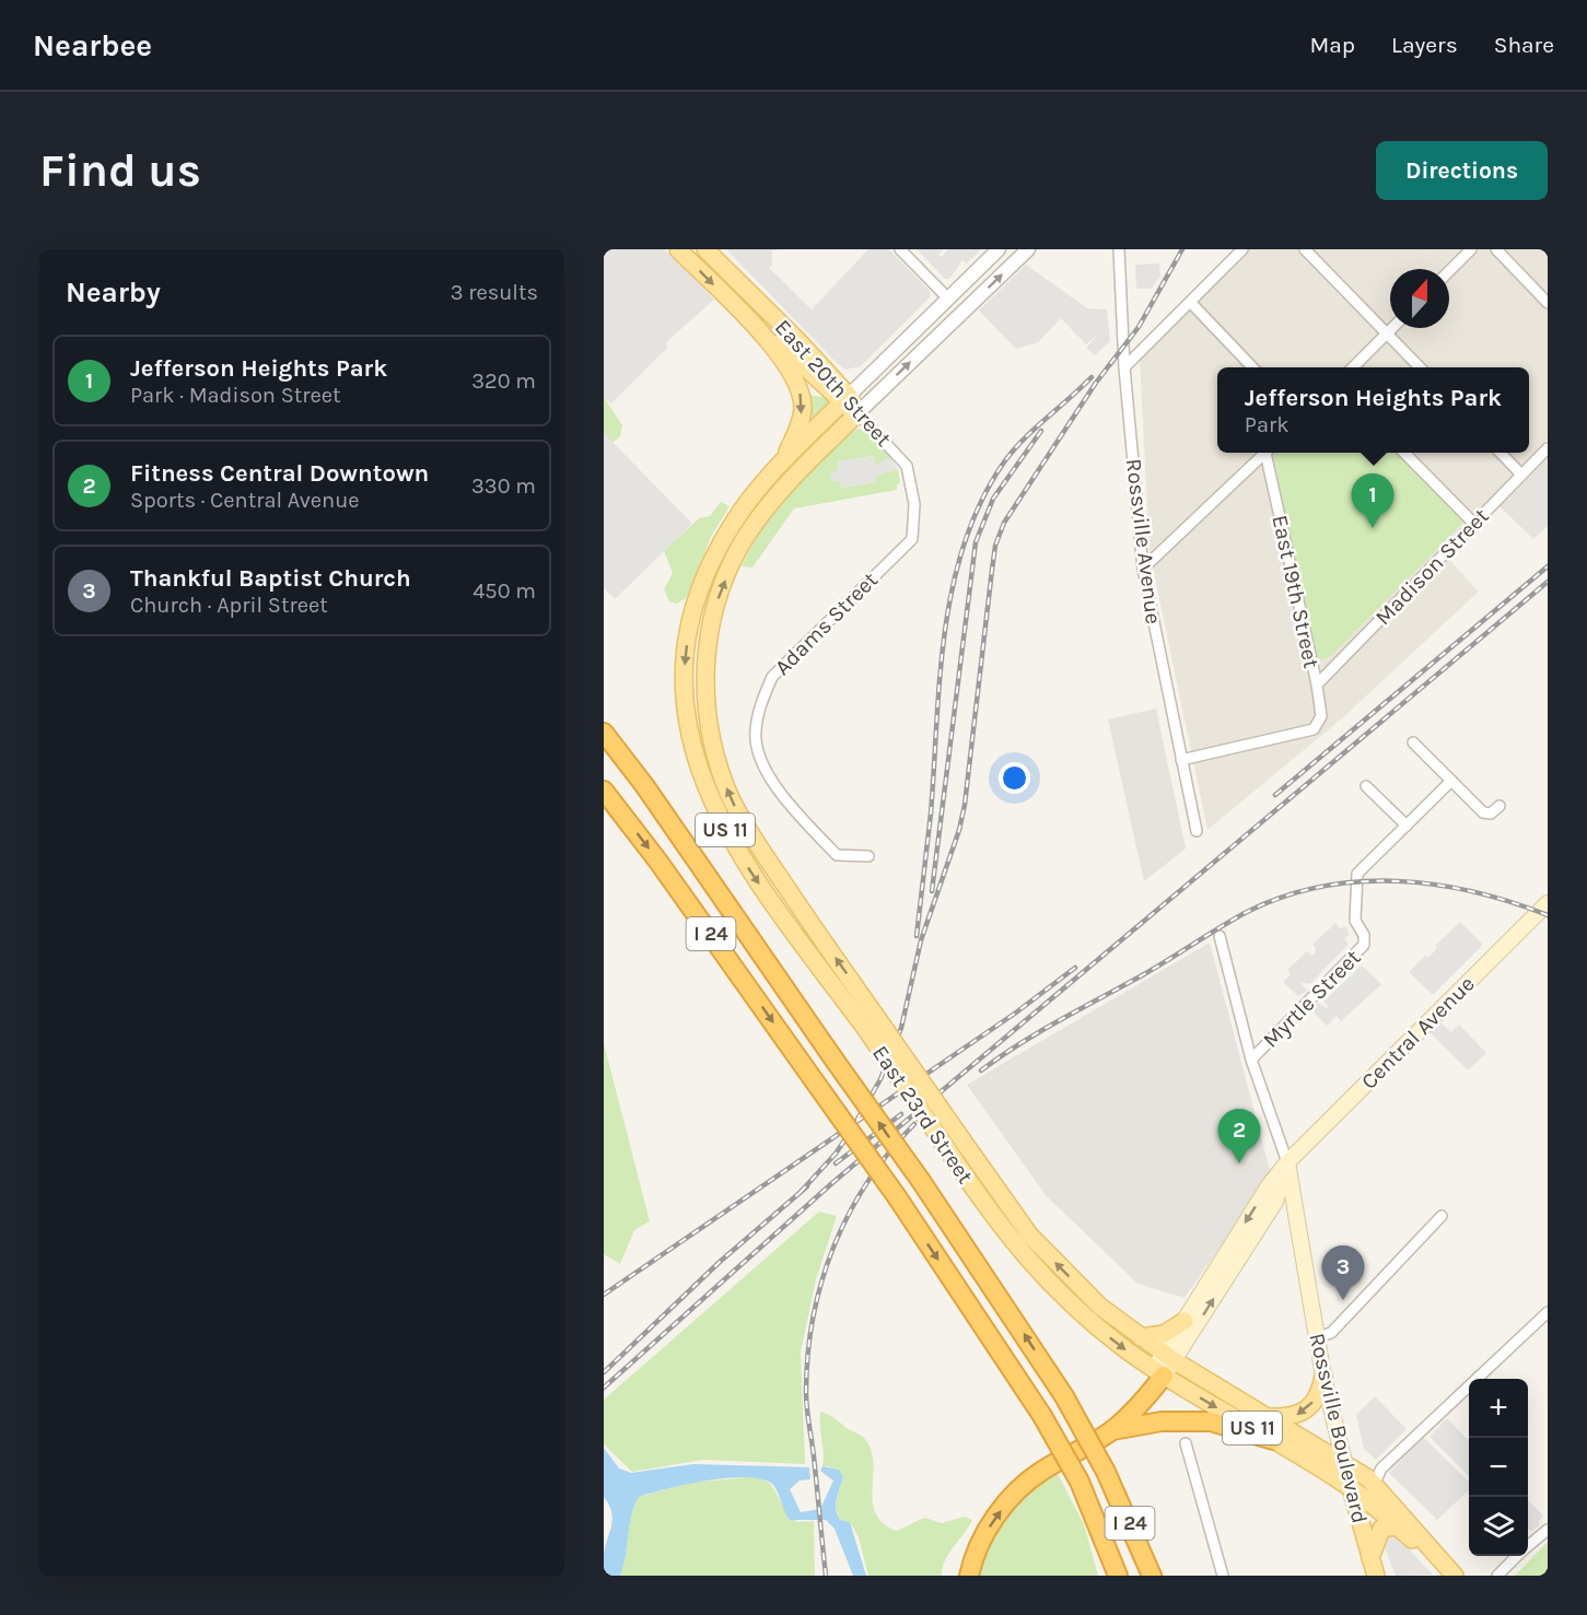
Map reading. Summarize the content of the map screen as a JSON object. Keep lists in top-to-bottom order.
{
  "streets": {
    "highway": ["I 24"],
    "main road": [
      "East 20th Street",
      "US 11",
      "Central Avenue",
      "East 23rd Street",
      "Rossville Boulevard"
    ],
    "street": [
      "Rossville Avenue",
      "Madison Street",
      "East 19th Street",
      "Adams Street",
      "Myrtle Street"
    ]
  },
  "crossings": [
    ["East 20th Street", "Adams Street"],
    ["East 20th Street", "US 11"],
    ["East 20th Street", "East 23rd Street"],
    ["Rossville Avenue", "East 19th Street"],
    ["Madison Street", "East 19th Street"],
    ["US 11", "East 23rd Street"],
    ["Central Avenue", "East 23rd Street"],
    ["Central Avenue", "Rossville Boulevard"],
    ["East 23rd Street", "Rossville Boulevard"]
  ],
  "north": "top",
  "page": {
    "header": "Nearbee",
    "nav": ["Map", "Layers", "Share"],
    "buttons": "Directions",
    "title": "Find us",
    "heading": ["Nearby", "3 results"],
    "list": [
      {
        "mark": "1",
        "name": "Jefferson Heights Park",
        "note": "Park · Madison Street",
        "value": "320 m"
      },
      {
        "mark": "2",
        "name": "Fitness Central Downtown",
        "note": "Sports · Central Avenue",
        "value": "330 m"
      },
      {
        "mark": "3",
        "name": "Thankful Baptist Church",
        "note": "Church · April Street",
        "value": "450 m"
      }
    ],
    "popup": ["Jefferson Heights Park", "Park"],
    "pins": ["1", "2", "3"],
    "map_buttons": ["+", "−"]
  }
}
